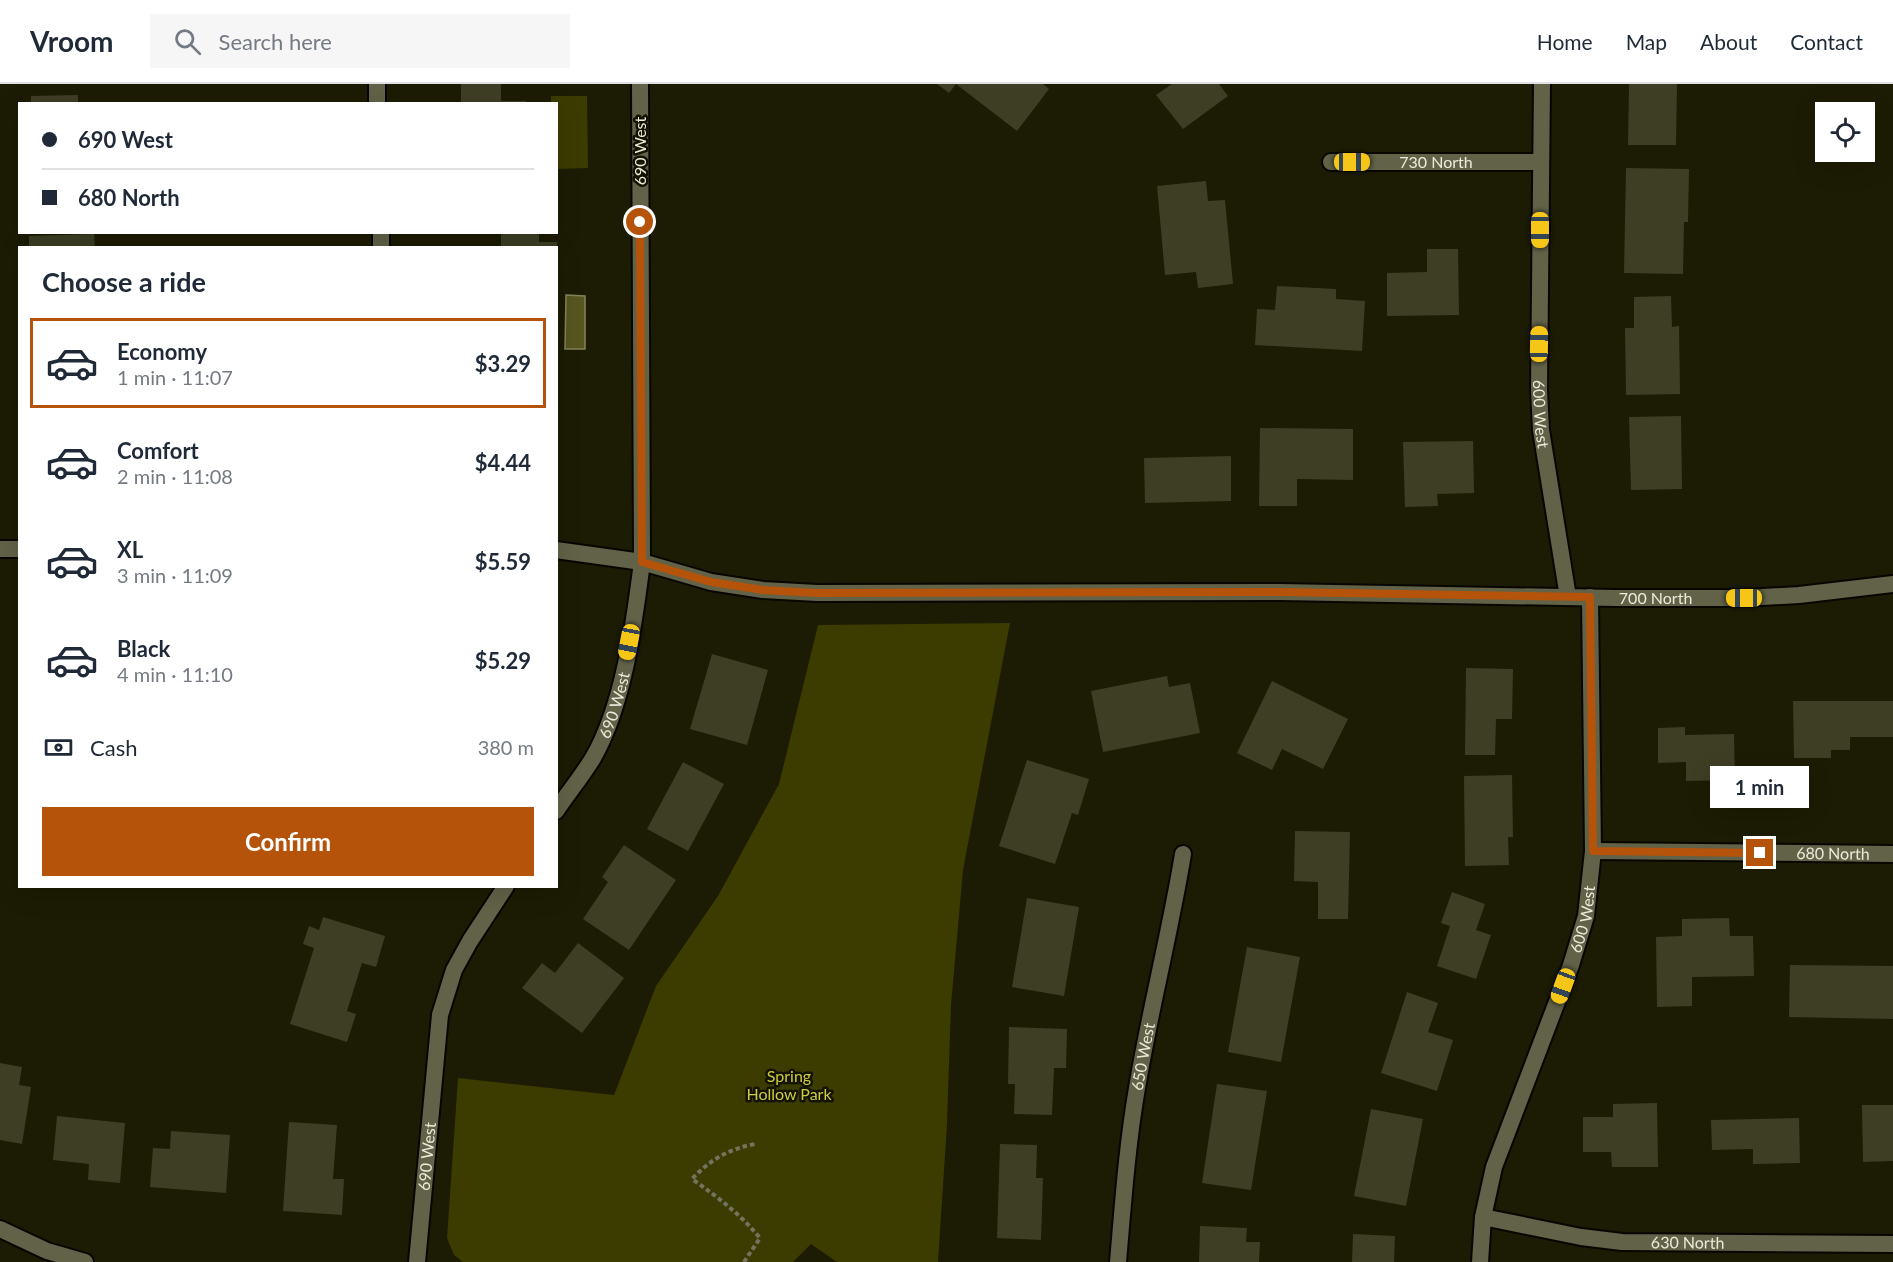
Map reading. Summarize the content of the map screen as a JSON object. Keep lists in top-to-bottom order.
{
  "streets": {
    "street": [
      "690 West",
      "730 North",
      "600 West",
      "700 North",
      "680 North",
      "650 West",
      "630 North"
    ]
  },
  "crossings": [
    ["690 West", "700 North"],
    ["730 North", "600 West"],
    ["600 West", "700 North"],
    ["600 West", "680 North"],
    ["600 West", "630 North"]
  ],
  "parks": ["Spring Hollow Park"],
  "page": {
    "header": "Vroom",
    "search": "Search here",
    "nav": [
      "Home",
      "Map",
      "About",
      "Contact"
    ],
    "banner": ["690 West", "680 North"],
    "heading": "Choose a ride",
    "list": [
      {
        "name": "Economy",
        "note": "1 min · 11:07",
        "value": "$3.29"
      },
      {
        "name": "Comfort",
        "note": "2 min · 11:08",
        "value": "$4.44"
      },
      {
        "name": "XL",
        "note": "3 min · 11:09",
        "value": "$5.59"
      },
      {
        "name": "Black",
        "note": "4 min · 11:10",
        "value": "$5.29"
      }
    ],
    "pay": ["Cash", "380 m"],
    "bubble": "1 min",
    "buttons": "Confirm"
  }
}
